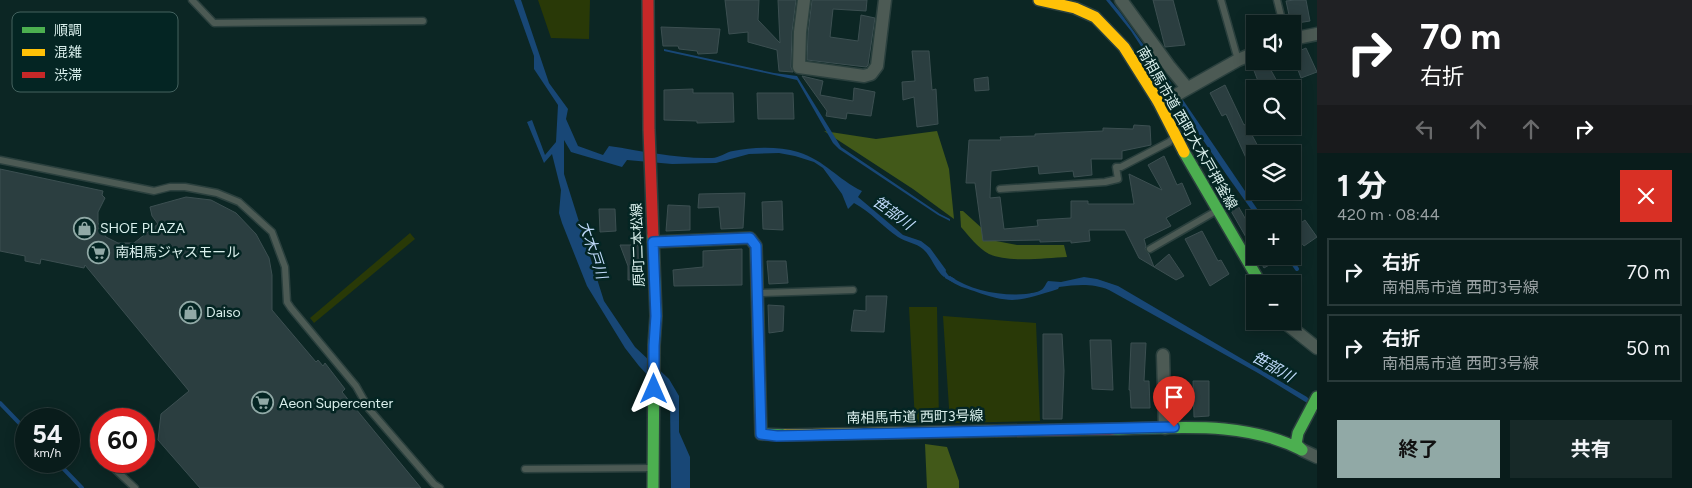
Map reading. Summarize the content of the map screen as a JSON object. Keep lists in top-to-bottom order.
{
  "streets": {
    "street": ["南相馬市道 西町大木戸押釜線", "原町二本松線", "南相馬市道 西町3号線"]
  },
  "crossings": [
    ["原町二本松線", "南相馬市道 西町3号線"]
  ],
  "water": ["笹部川", "大木戸川"],
  "places": {
    "shop": ["SHOE PLAZA", "Daiso"],
    "supermarket": ["南相馬ジャスモール", "Aeon Supercenter"]
  },
  "legend": ["順調", "混雑", "渋滞"],
  "page": {
    "turn": ["70 m", "右折"],
    "map_buttons": ["+", "−"],
    "heading": ["1 分", "420 m · 08:44"],
    "list": [
      {
        "name": "右折",
        "note": "南相馬市道 西町3号線",
        "value": "70 m"
      },
      {
        "name": "右折",
        "note": "南相馬市道 西町3号線",
        "value": "50 m"
      }
    ],
    "speed": "54 km/h",
    "limit": "60",
    "buttons": ["終了", "共有"]
  }
}
